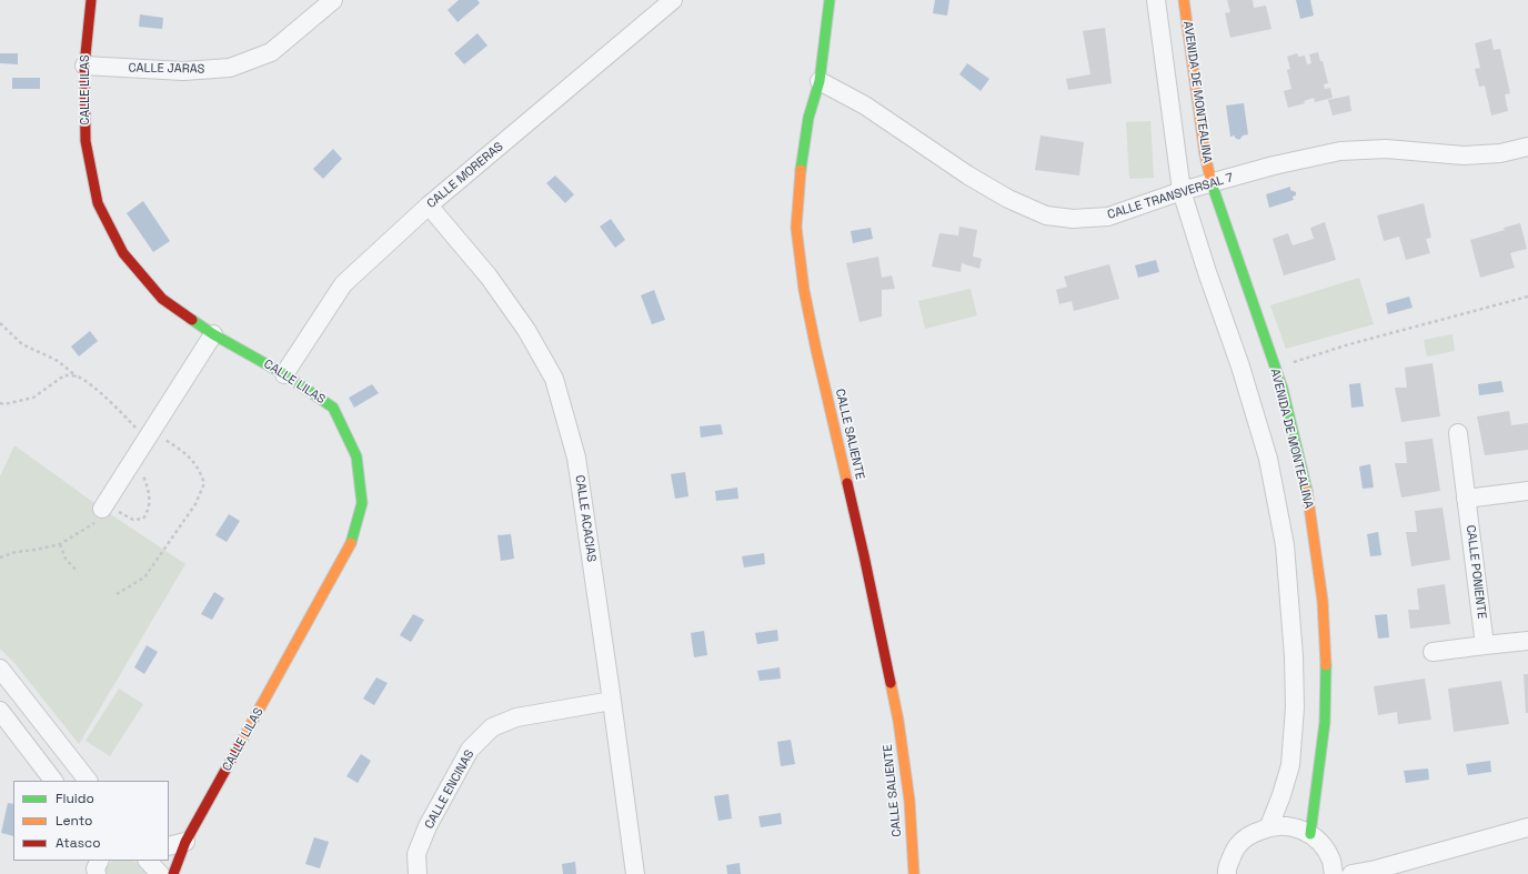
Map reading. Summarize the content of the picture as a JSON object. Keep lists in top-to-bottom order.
{
  "streets": {
    "street": [
      "CALLE JARAS",
      "CALLE LILAS",
      "AVENIDA DE MONTEALINA",
      "CALLE MORERAS",
      "CALLE TRANSVERSAL 7",
      "CALLE SALIENTE",
      "CALLE ACACIAS",
      "CALLE PONIENTE",
      "CALLE ENCINAS"
    ]
  },
  "crossings": [
    ["CALLE JARAS", "CALLE LILAS"],
    ["CALLE LILAS", "CALLE MORERAS"],
    ["AVENIDA DE MONTEALINA", "CALLE TRANSVERSAL 7"],
    ["CALLE MORERAS", "CALLE ACACIAS"],
    ["CALLE TRANSVERSAL 7", "CALLE SALIENTE"],
    ["CALLE ACACIAS", "CALLE ENCINAS"]
  ],
  "legend": ["Fluido", "Lento", "Atasco"]
}
